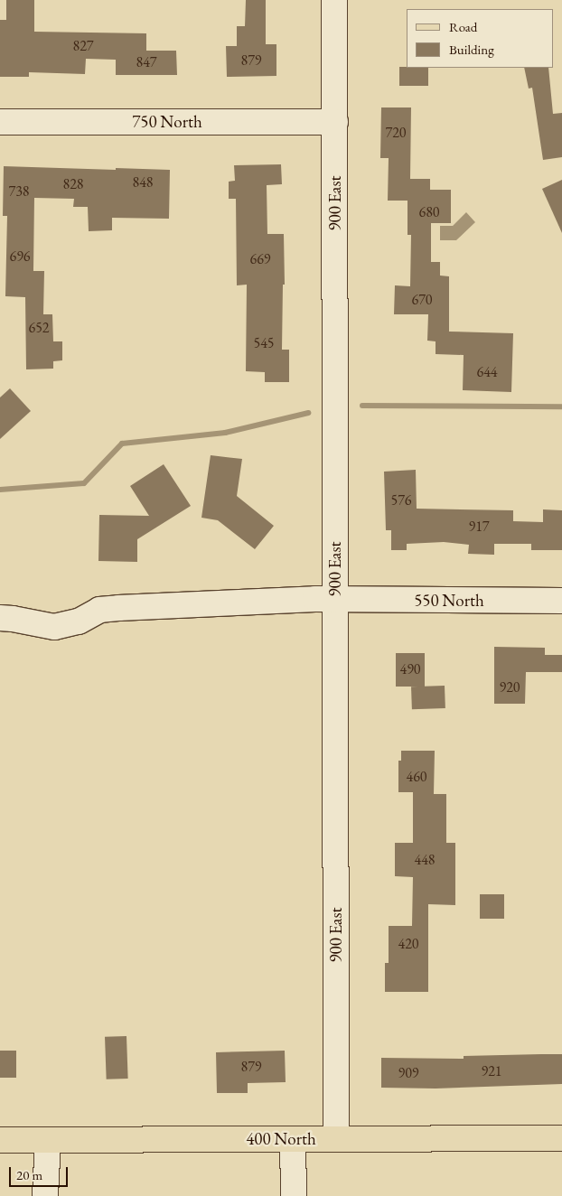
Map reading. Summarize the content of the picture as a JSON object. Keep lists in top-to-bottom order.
{
  "streets": {
    "main road": ["400 North"],
    "street": ["750 North", "900 East", "550 North"]
  },
  "crossings": [
    ["750 North", "900 East"],
    ["900 East", "550 North"],
    ["900 East", "400 North"]
  ],
  "house_numbers": [
    "827",
    "879",
    "847",
    "720",
    "848",
    "828",
    "738",
    "680",
    "696",
    "669",
    "670",
    "652",
    "545",
    "644",
    "576",
    "917",
    "490",
    "920",
    "460",
    "448",
    "420",
    "879",
    "921",
    "909"
  ],
  "legend": ["Road", "Building"],
  "scale_bar": "20 m"
}
